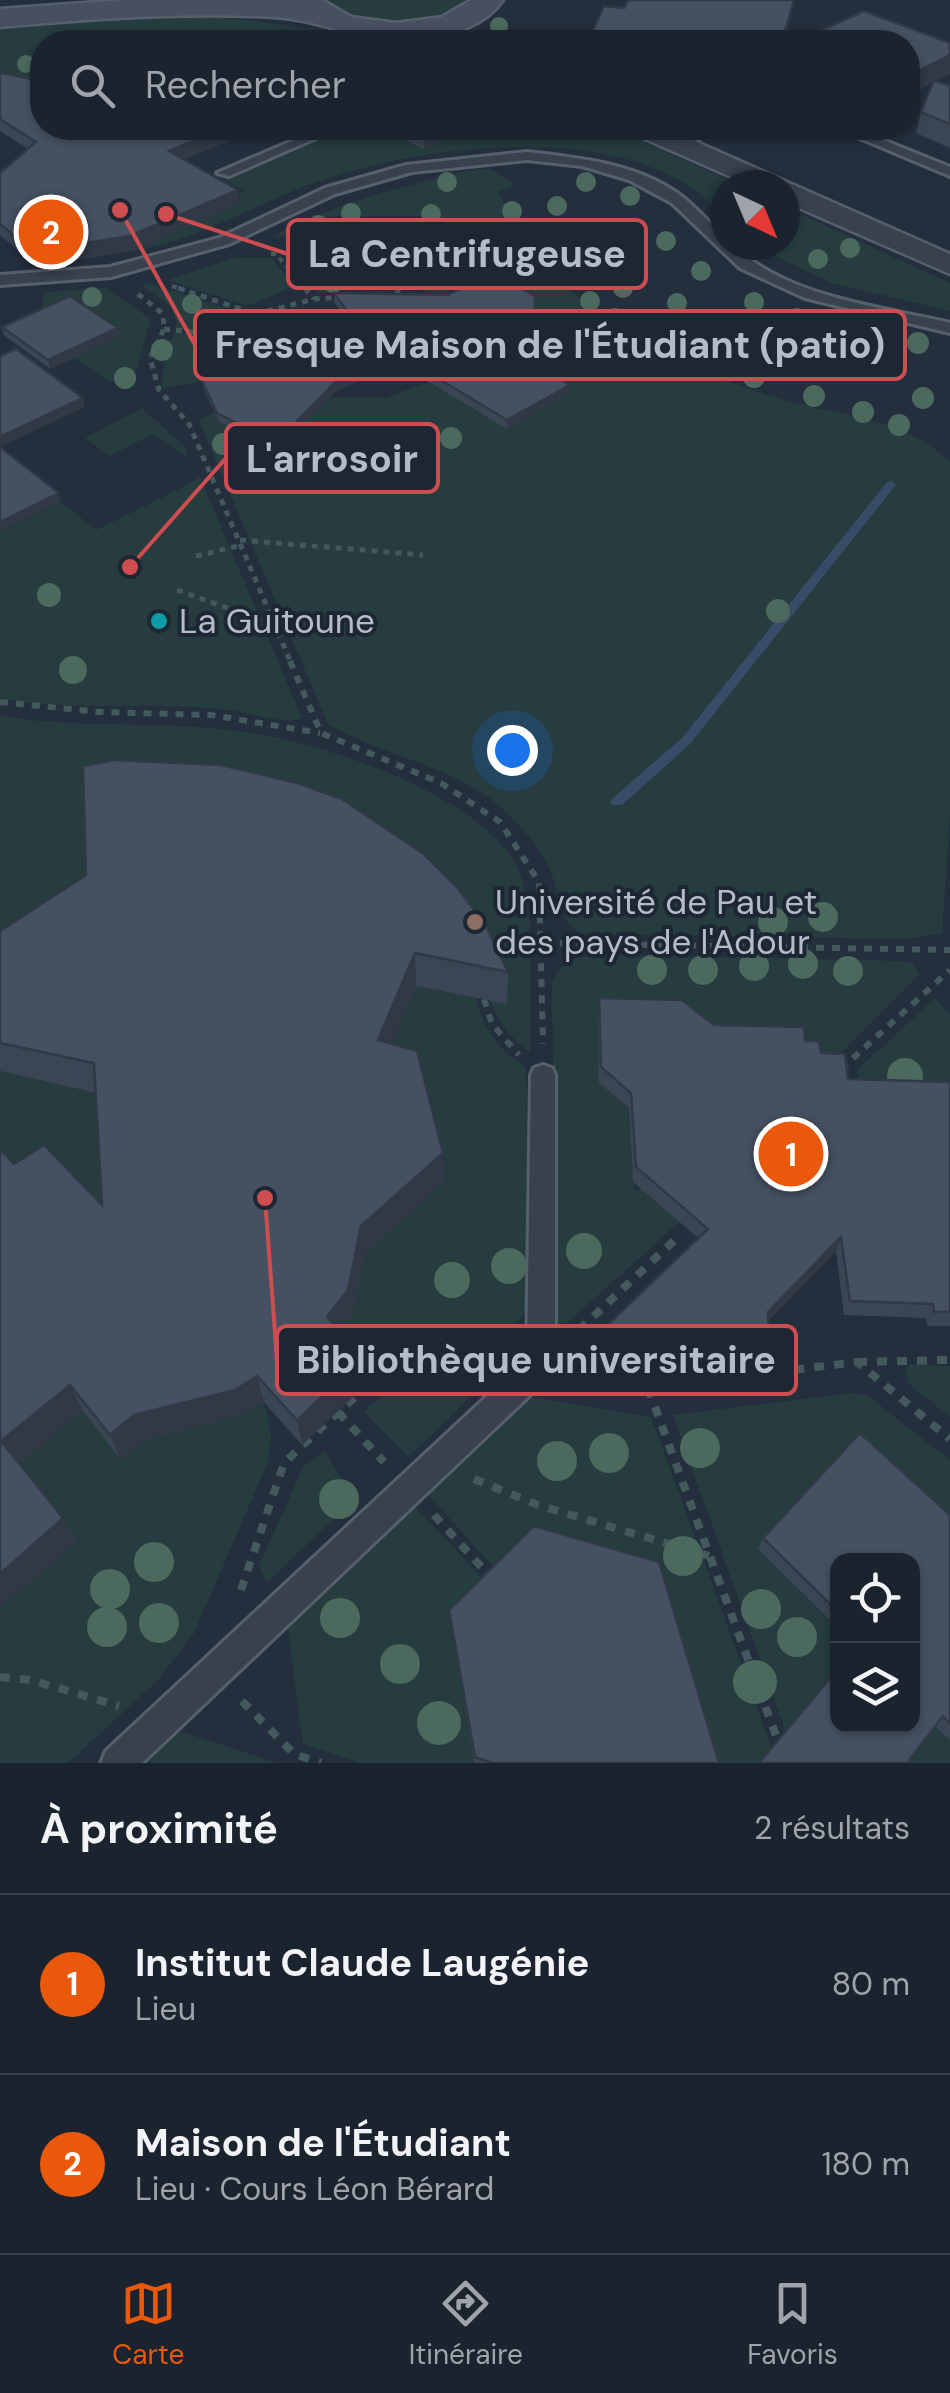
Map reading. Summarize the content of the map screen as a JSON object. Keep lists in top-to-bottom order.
{
  "places": [
    "Fresque Maison de l'Étudiant (patio)",
    "La Centrifugeuse",
    "L'arrosoir",
    "La Guitoune",
    "Université de Pau et des pays de l'Adour",
    "Bibliothèque universitaire"
  ],
  "north": "bottom right",
  "page": {
    "search": "Rechercher",
    "pins": ["2", "1"],
    "heading": ["À proximité", "2 résultats"],
    "list": [
      {
        "mark": "1",
        "name": "Institut Claude Laugénie",
        "note": "Lieu",
        "value": "80 m"
      },
      {
        "mark": "2",
        "name": "Maison de l'Étudiant",
        "note": "Lieu · Cours Léon Bérard",
        "value": "180 m"
      }
    ],
    "nav": ["Carte", "Itinéraire", "Favoris"]
  }
}
